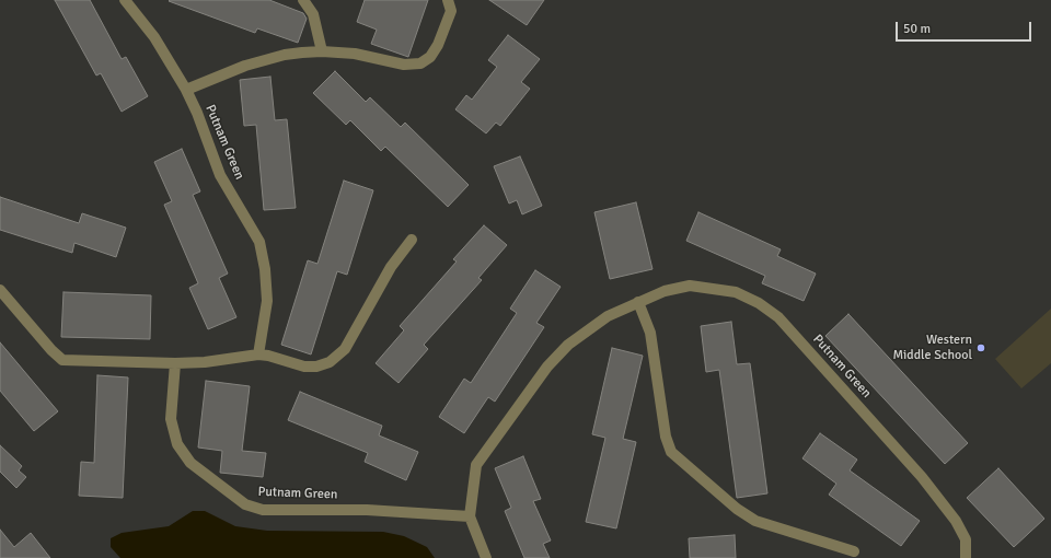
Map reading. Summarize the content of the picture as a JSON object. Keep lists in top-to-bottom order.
{
  "streets": {
    "street": ["Putnam Green"]
  },
  "places": ["Western Middle School"],
  "scale_bar": "50 m"
}
